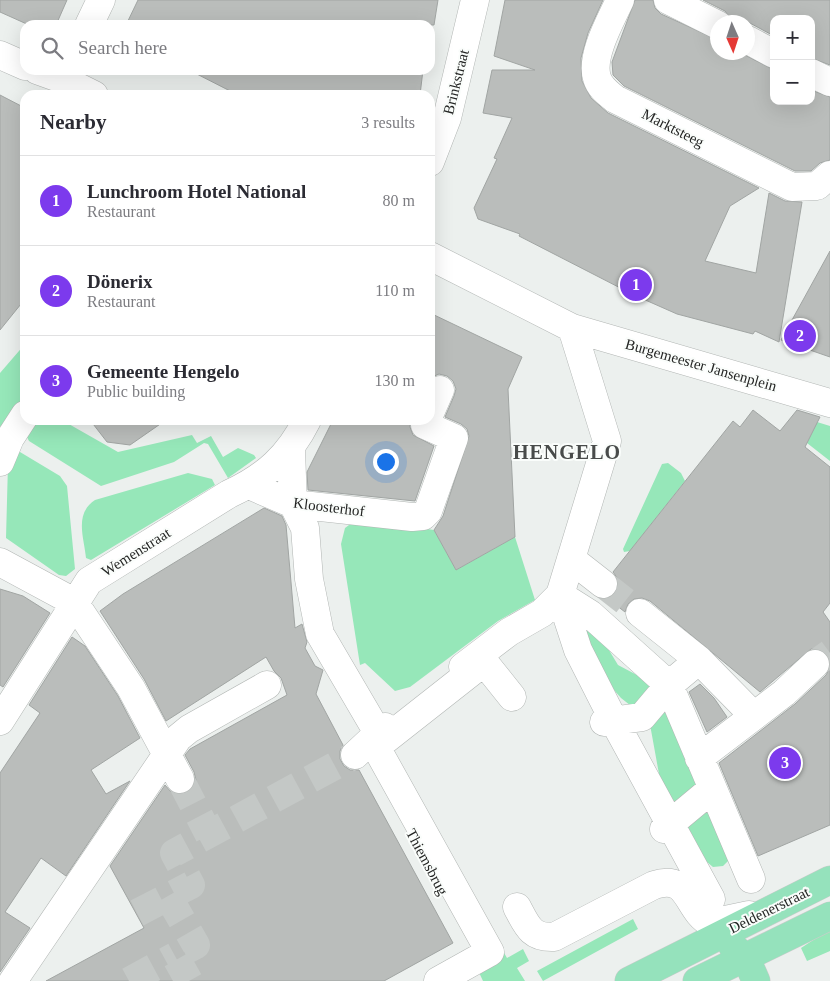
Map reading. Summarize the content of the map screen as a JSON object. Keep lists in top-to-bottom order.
{
  "streets": {
    "main road": ["Deldenerstraat"],
    "street": [
      "Brinkstraat",
      "Marktsteeg",
      "Burgemeester Jansenplein",
      "Kloosterhof",
      "Wemenstraat",
      "Thiemsbrug"
    ]
  },
  "crossings": [
    ["Kloosterhof", "Wemenstraat"],
    ["Kloosterhof", "Thiemsbrug"]
  ],
  "districts": ["HENGELO"],
  "north": "bottom",
  "page": {
    "map_buttons": ["+", "−"],
    "search": "Search here",
    "heading": ["Nearby", "3 results"],
    "list": [
      {
        "mark": "1",
        "name": "Lunchroom Hotel National",
        "note": "Restaurant",
        "value": "80 m"
      },
      {
        "mark": "2",
        "name": "Dönerix",
        "note": "Restaurant",
        "value": "110 m"
      },
      {
        "mark": "3",
        "name": "Gemeente Hengelo",
        "note": "Public building",
        "value": "130 m"
      }
    ],
    "pins": ["1", "2", "3"]
  }
}
